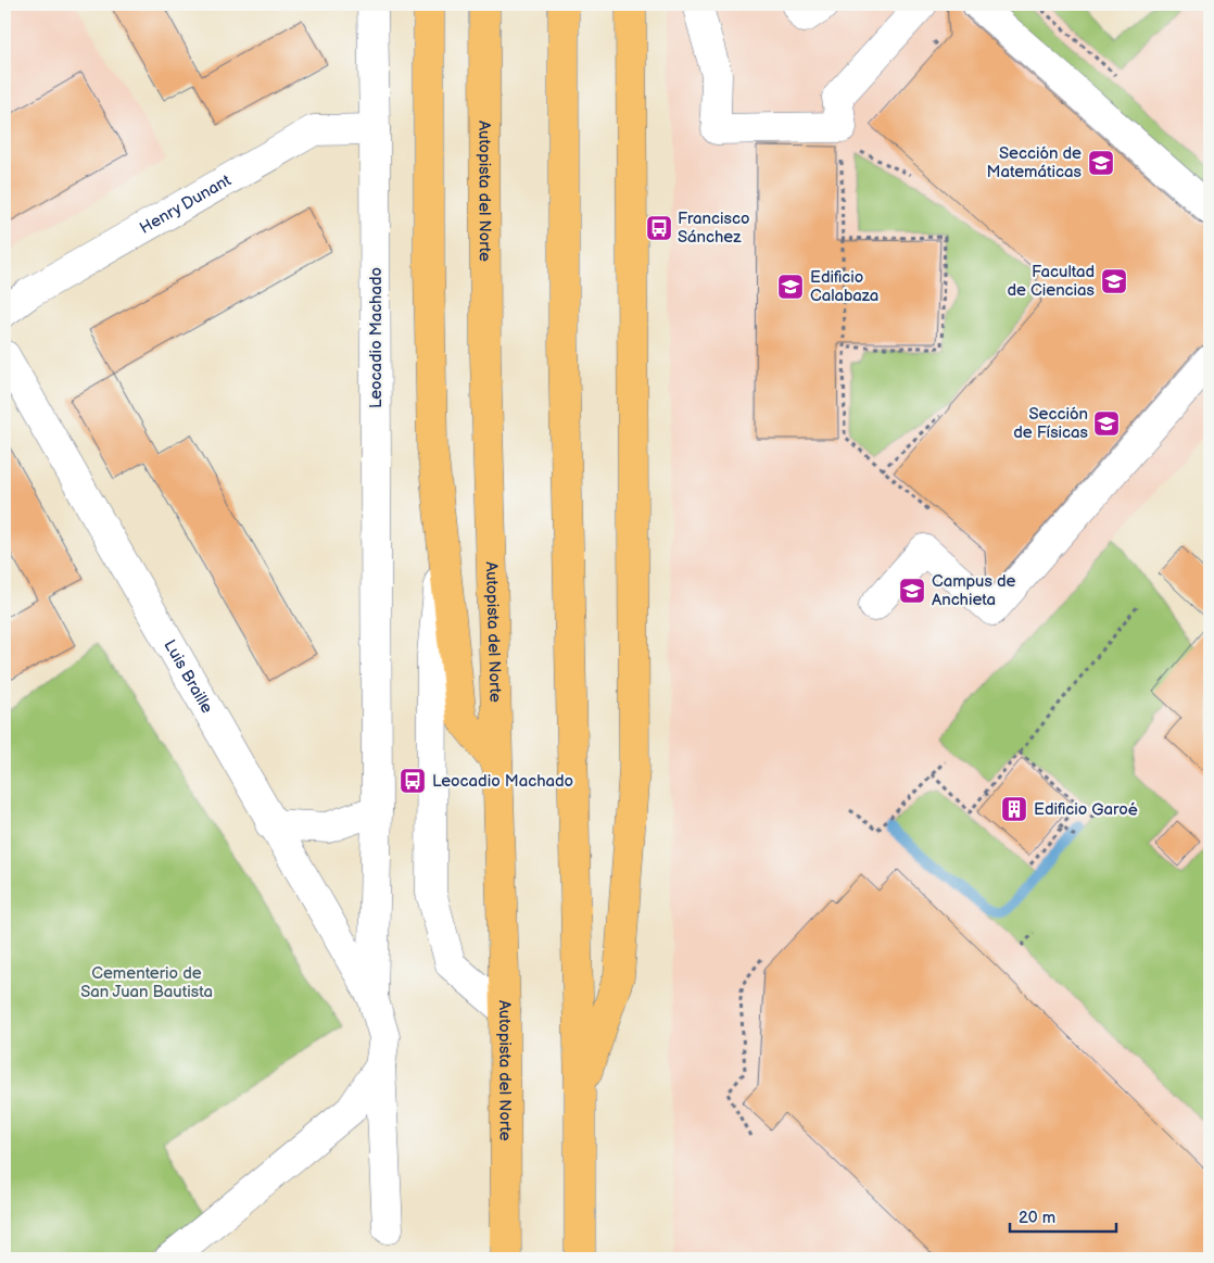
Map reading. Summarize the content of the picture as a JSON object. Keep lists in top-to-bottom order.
{
  "streets": {
    "highway": ["Autopista del Norte"],
    "street": ["Henry Dunant", "Leocadio Machado", "Luis Braille"]
  },
  "crossings": [
    ["Henry Dunant", "Leocadio Machado"],
    ["Leocadio Machado", "Luis Braille"]
  ],
  "parks": ["Cementerio de San Juan Bautista"],
  "places": {
    "school or university": [
      "Sección de Matemáticas",
      "Facultad de Ciencias",
      "Edificio Calabaza",
      "Sección de Físicas",
      "Campus de Anchieta"
    ],
    "bus stop": ["Francisco Sánchez", "Leocadio Machado"],
    "building": ["Edificio Garoé"]
  },
  "scale_bar": "20 m"
}
